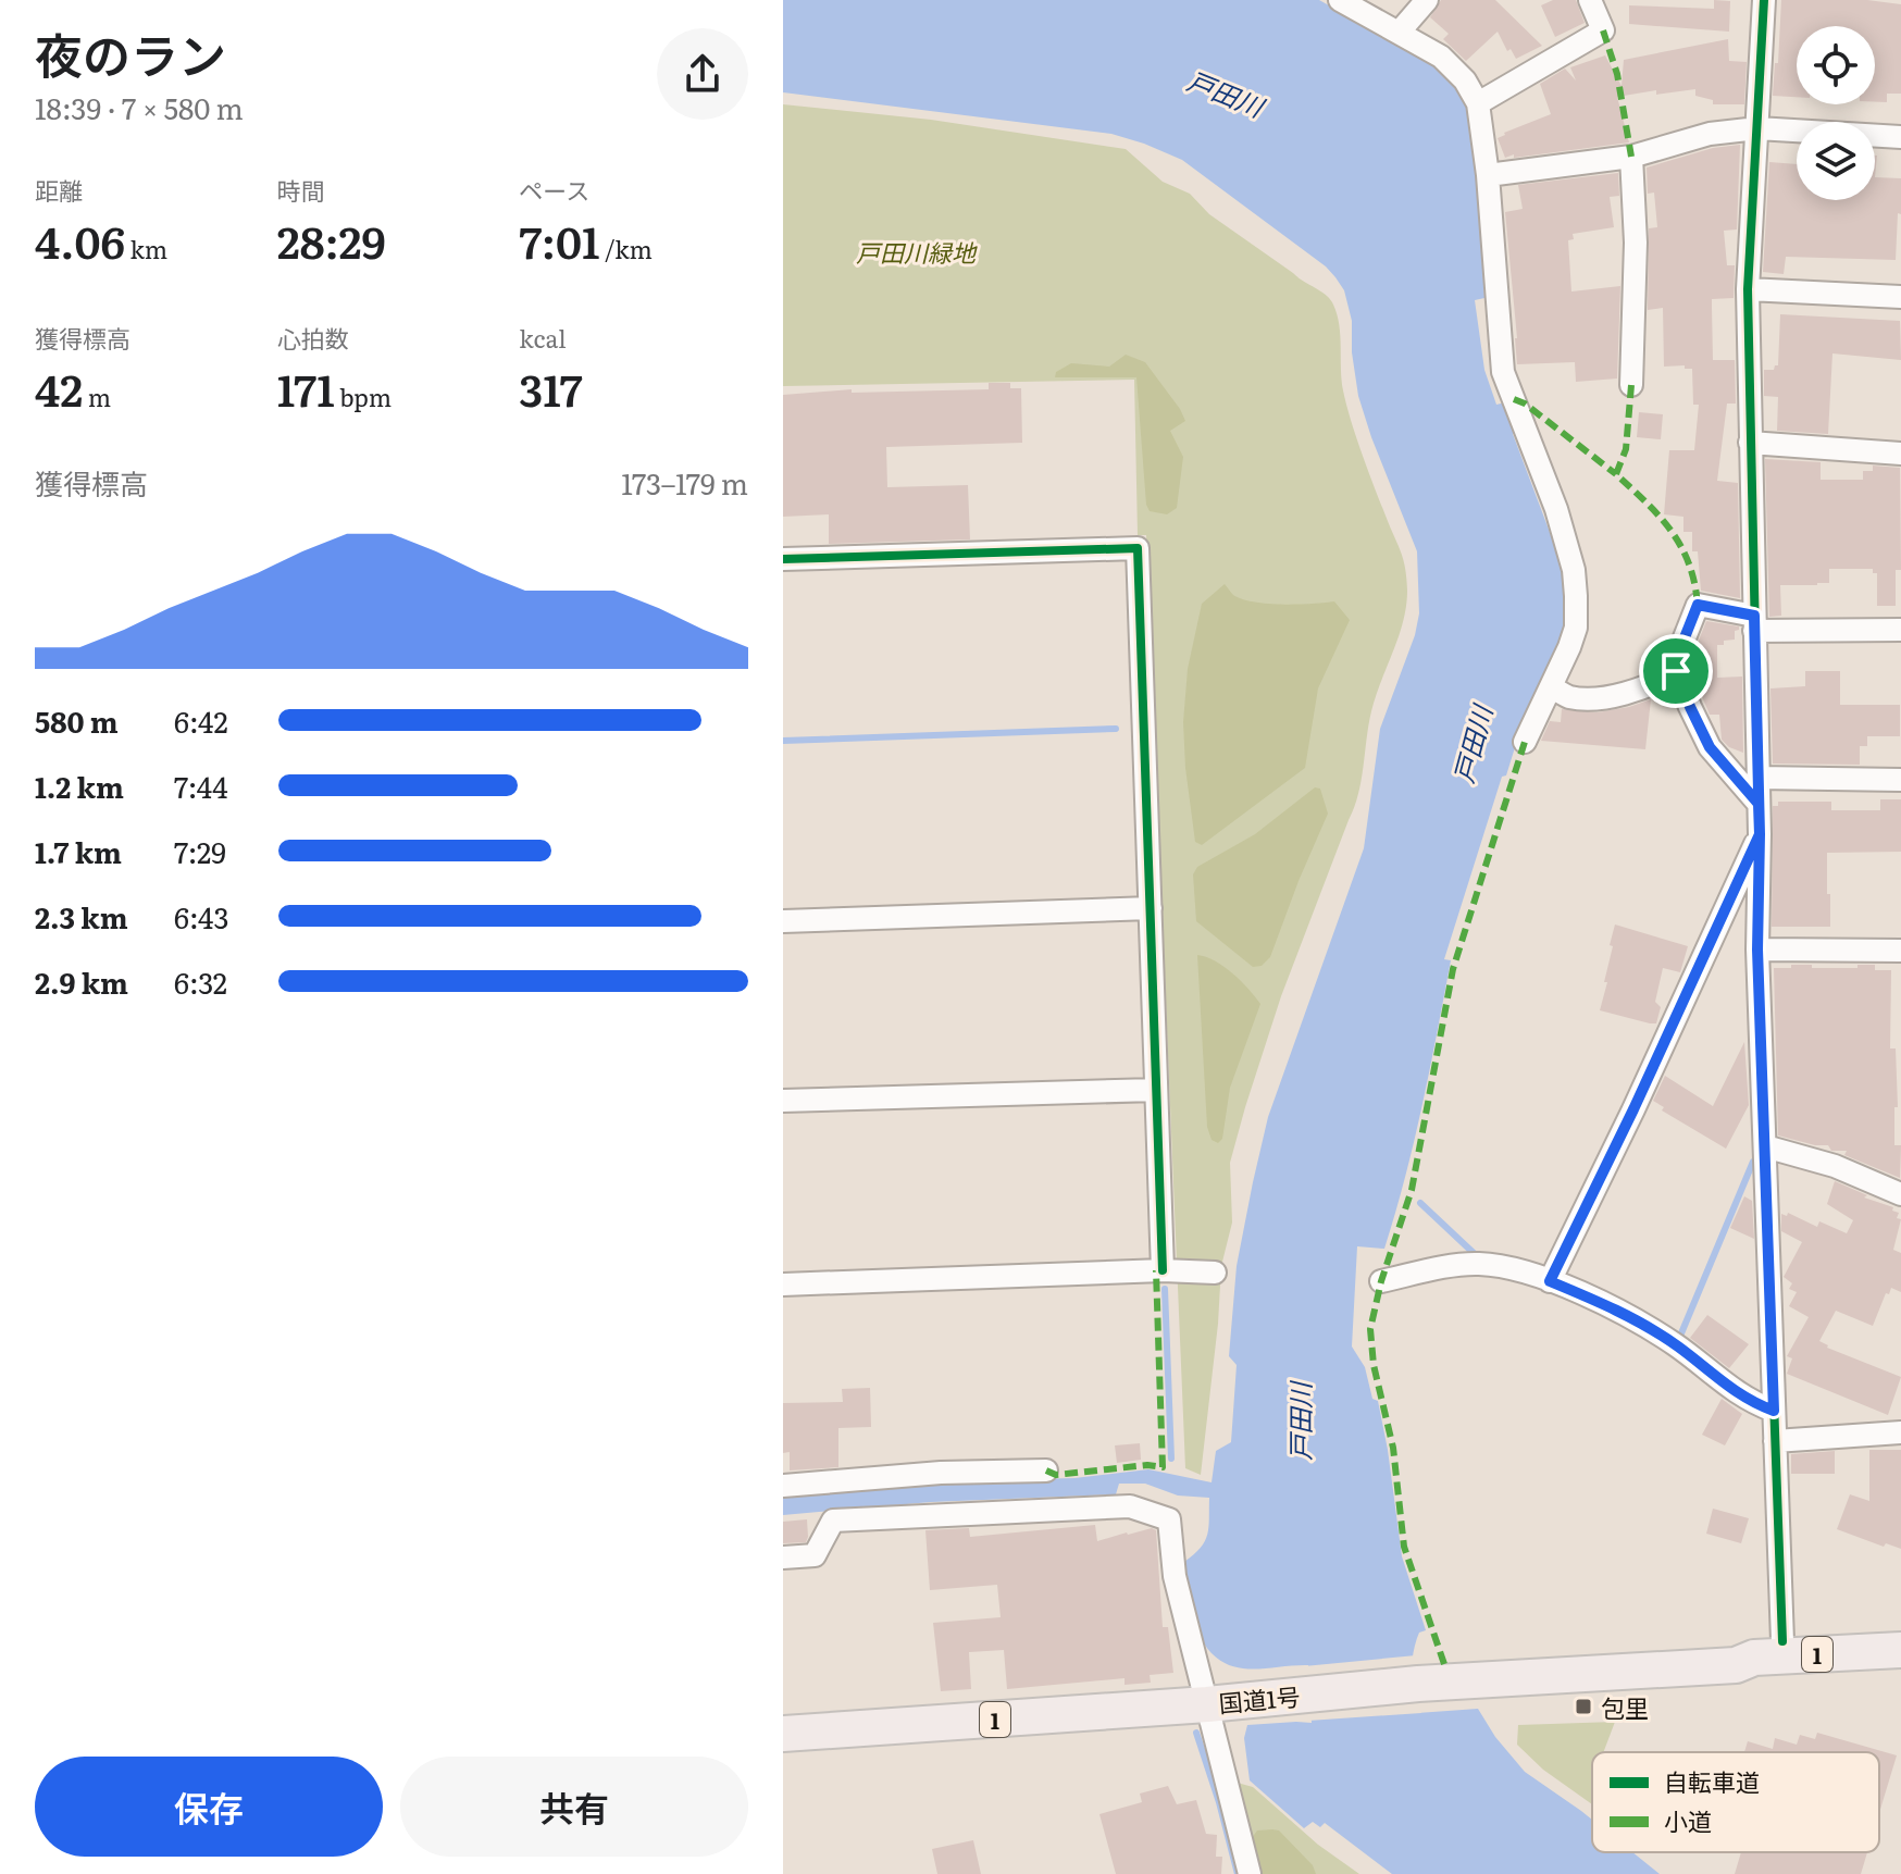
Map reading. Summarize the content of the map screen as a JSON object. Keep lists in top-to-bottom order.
{
  "streets": {
    "highway": ["1", "国道1号"]
  },
  "water": ["戸田川"],
  "parks": ["戸田川緑地"],
  "places": {
    "transit": ["包里"]
  },
  "legend": ["自転車道", "小道"],
  "page": {
    "heading": ["夜のラン", "18:39 · 7 × 580 m"],
    "stats": [
      ["距離", "4.06 km"],
      ["時間", "28:29"],
      ["ペース", "7:01 /km"],
      ["獲得標高", "42 m"],
      ["心拍数", "171 bpm"],
      ["kcal", "317"]
    ],
    "chart": ["獲得標高", "173–179 m"],
    "list": [
      {
        "name": "580 m",
        "note": "6:42"
      },
      {
        "name": "1.2 km",
        "note": "7:44"
      },
      {
        "name": "1.7 km",
        "note": "7:29"
      },
      {
        "name": "2.3 km",
        "note": "6:43"
      },
      {
        "name": "2.9 km",
        "note": "6:32"
      }
    ],
    "buttons": ["保存", "共有"]
  }
}
